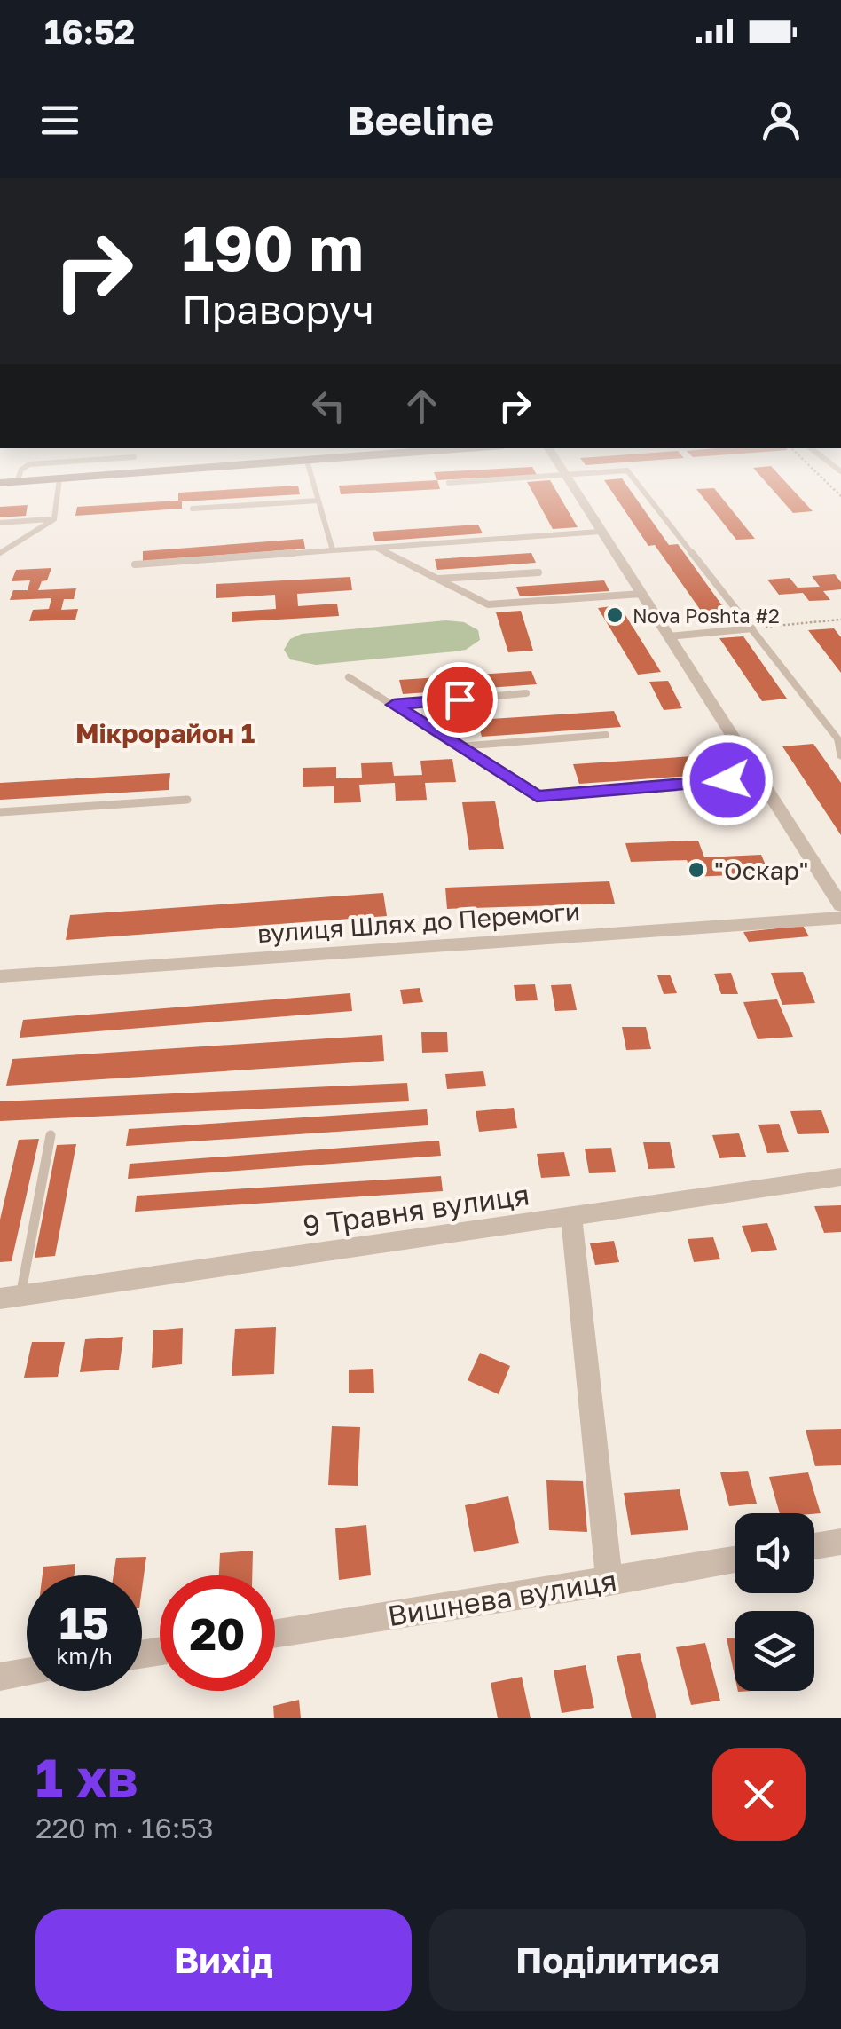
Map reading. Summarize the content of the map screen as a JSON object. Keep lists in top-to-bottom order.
{
  "streets": {
    "street": ["вулиця Шлях до Перемоги", "9 Травня вулиця", "Вишнева вулиця"]
  },
  "districts": ["Мікрорайон 1"],
  "places": ["Nova Poshta #2", "\"Оскар\""],
  "page": {
    "status": "16:52",
    "header": "Beeline",
    "turn": ["190 m", "Праворуч"],
    "speed": "15 km/h",
    "limit": "20",
    "heading": ["1 хв", "220 m · 16:53"],
    "buttons": ["Вихід", "Поділитися"]
  }
}
